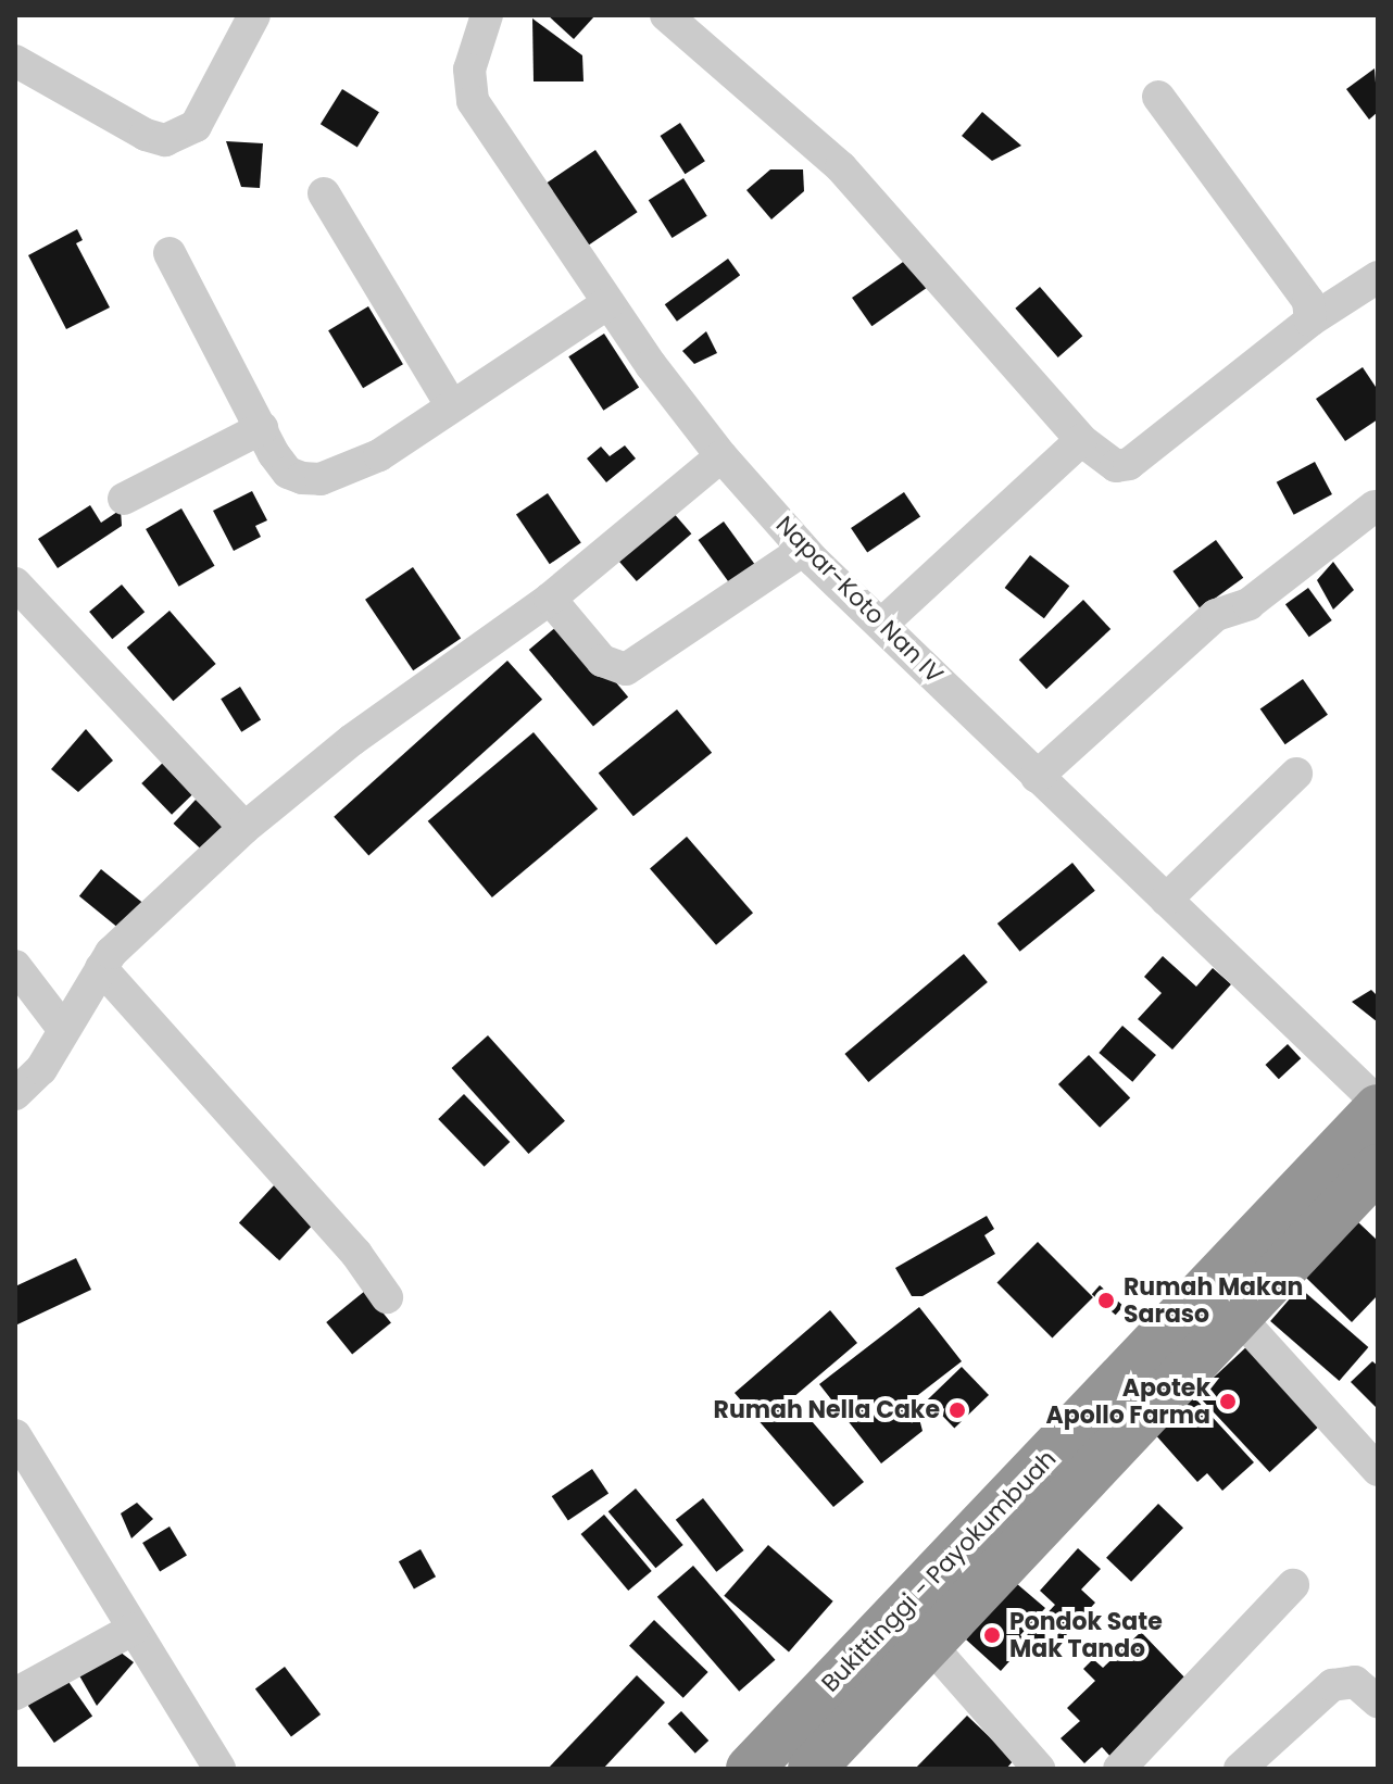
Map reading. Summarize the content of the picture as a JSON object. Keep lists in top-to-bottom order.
{
  "streets": {
    "highway": ["Bukittinggi - Payokumbuah"],
    "street": ["Napar-Koto Nan IV"]
  },
  "crossings": [
    ["Napar-Koto Nan IV", "Bukittinggi - Payokumbuah"]
  ],
  "places": [
    "Rumah Makan Saraso",
    "Apotek Apollo Farma",
    "Rumah Nella Cake",
    "Pondok Sate Mak Tando"
  ]
}
